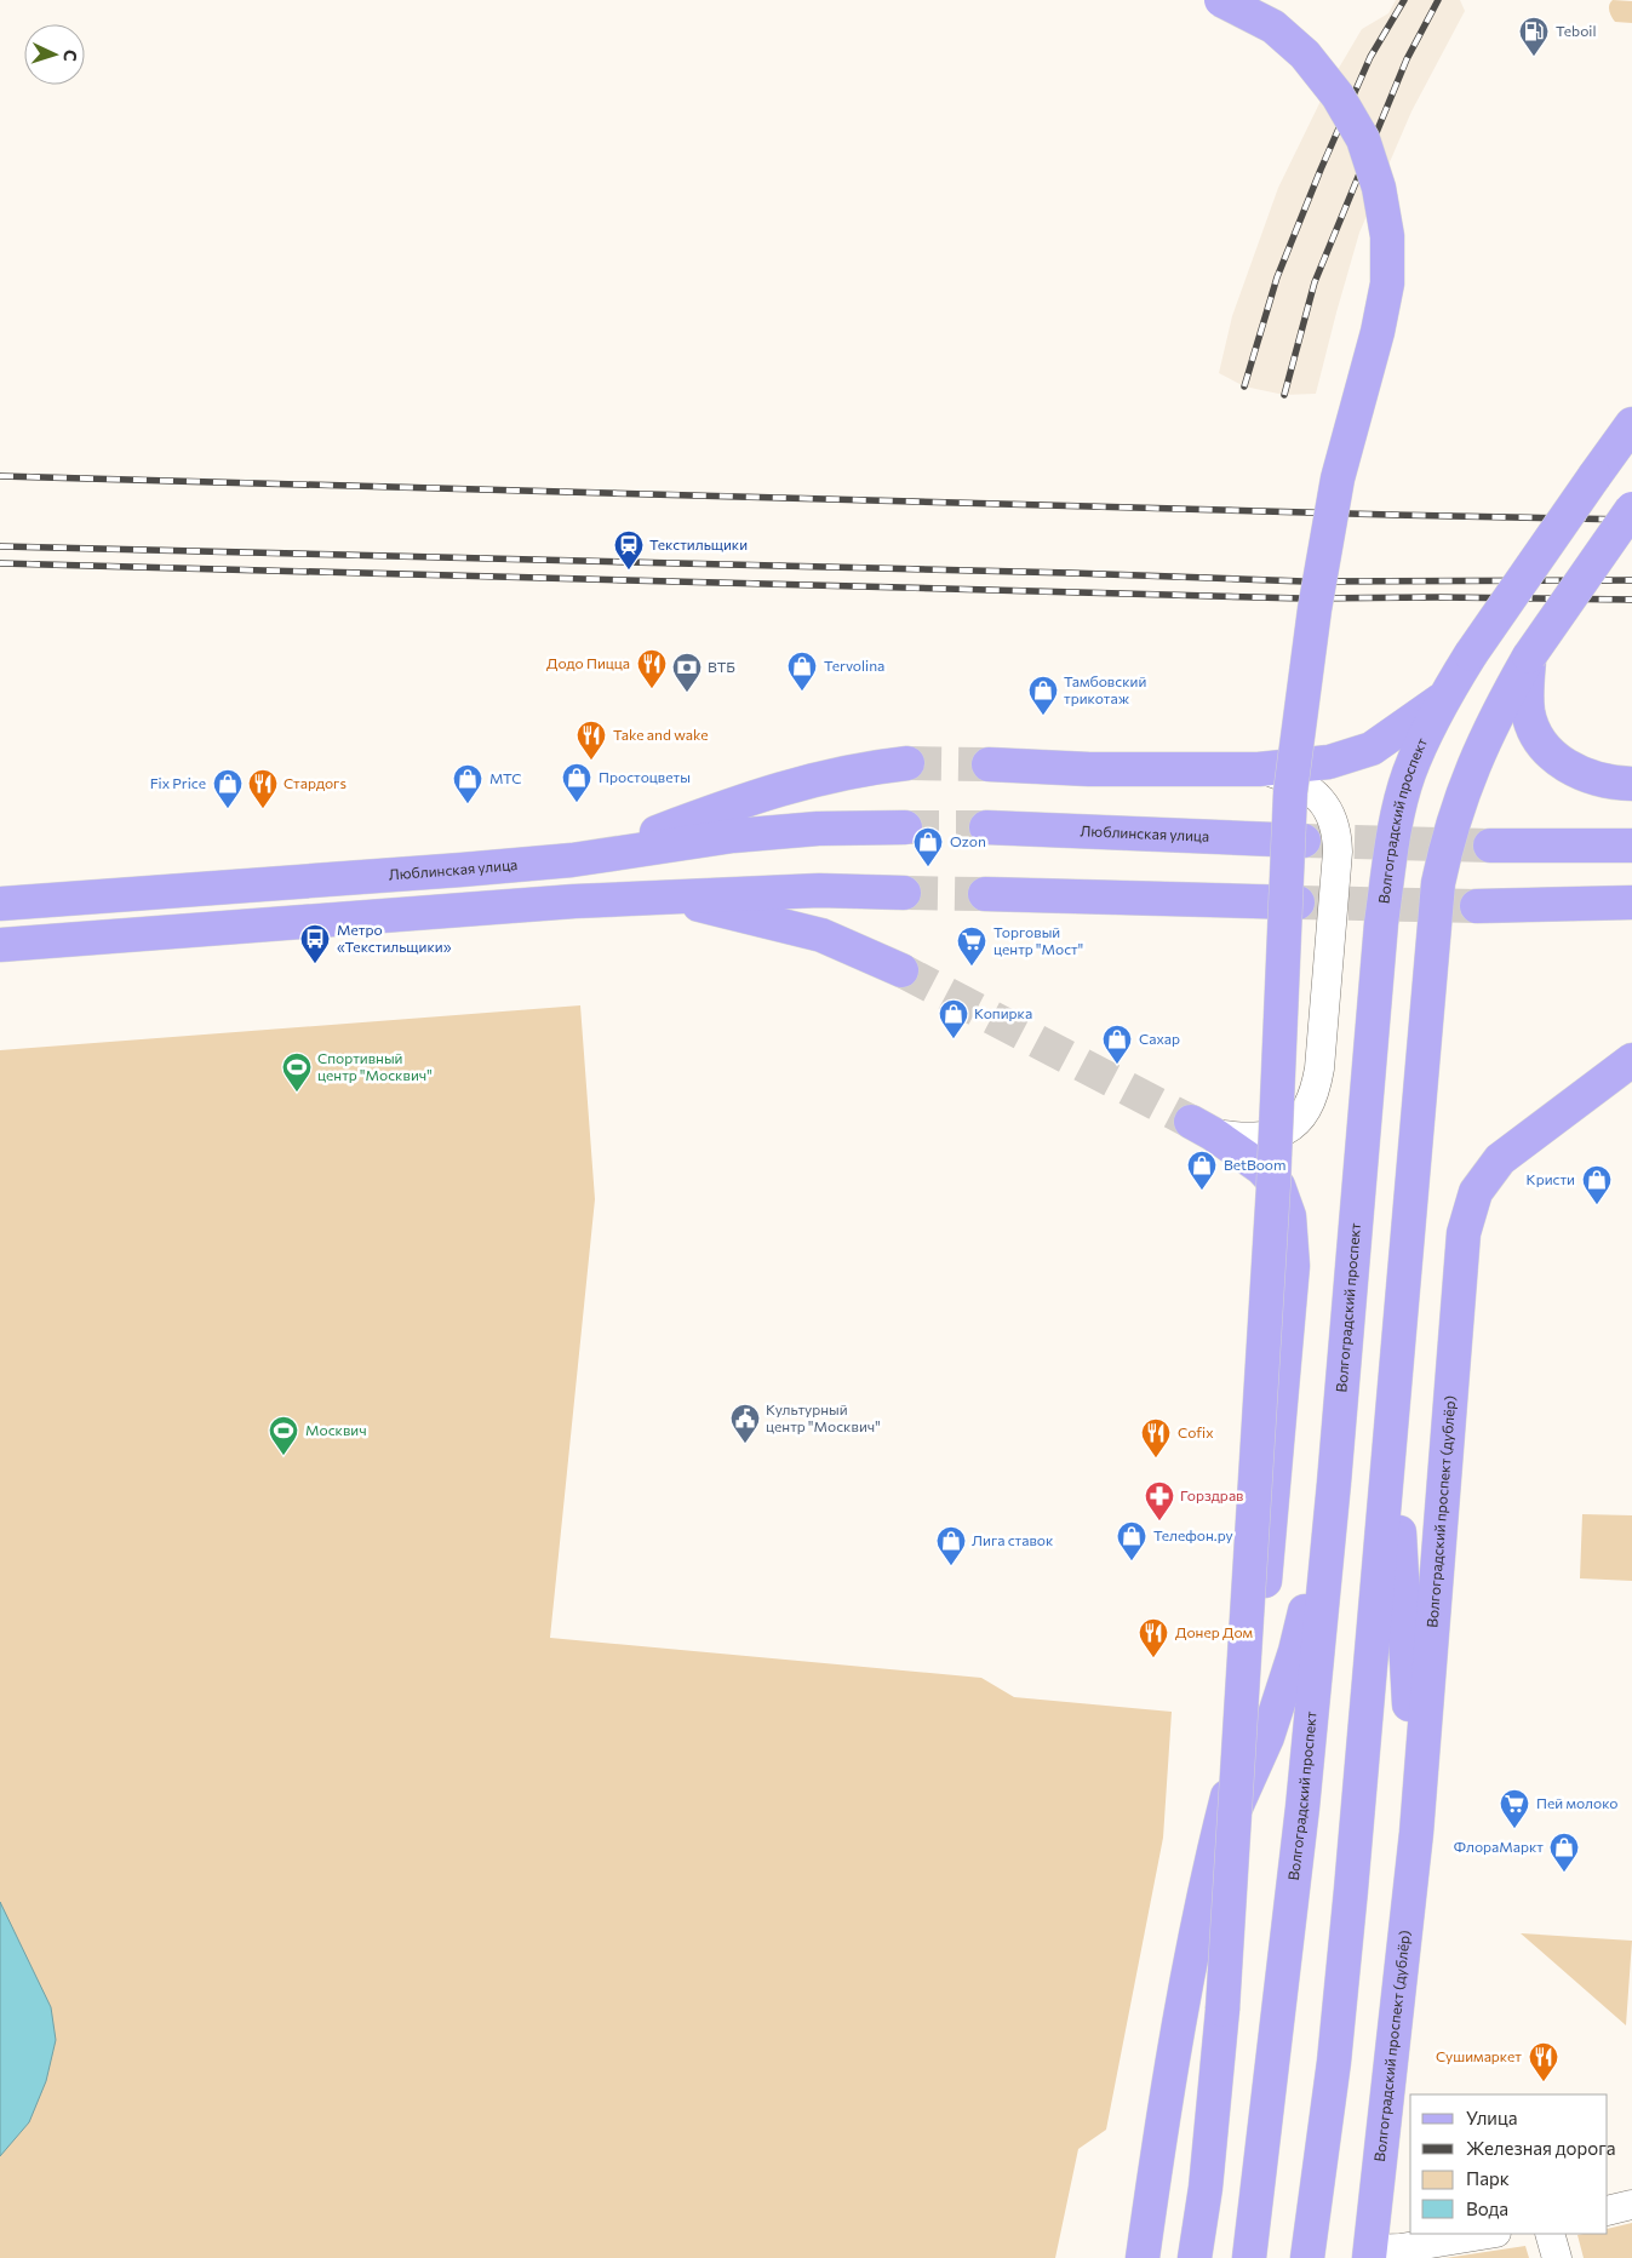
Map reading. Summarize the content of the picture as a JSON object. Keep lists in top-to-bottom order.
{
  "streets": {
    "main road": ["Волгоградский проспект", "Люблинская улица", "Волгоградский проспект (дублёр)"]
  },
  "places": {
    "fuel station": ["Teboil"],
    "station": ["Текстильщики"],
    "restaurant": [
      "Додо Пицца",
      "Take and wake",
      "Стардогs",
      "Cofix",
      "Донер Дом",
      "Сушимаркет"
    ],
    "shop": [
      "Tervolina",
      "Тамбовский трикотаж",
      "Простоцветы",
      "МТС",
      "Fix Price",
      "Ozon",
      "Копирка",
      "Сахар",
      "BetBoom",
      "Кристи",
      "Телефон.ру",
      "Лига ставок",
      "ФлораМаркт"
    ],
    "bank": ["ВТБ"],
    "bus stop": ["Метро «Текстильщики»"],
    "supermarket": ["Торговый центр \"Мост\"", "Пей молоко"],
    "sports": ["Спортивный центр \"Москвич\"", "Москвич"],
    "public building": ["Культурный центр \"Москвич\""],
    "pharmacy": ["Горздрав"]
  },
  "legend": [
    "Улица",
    "Железная дорога",
    "Парк",
    "Вода"
  ],
  "north": "right"
}
